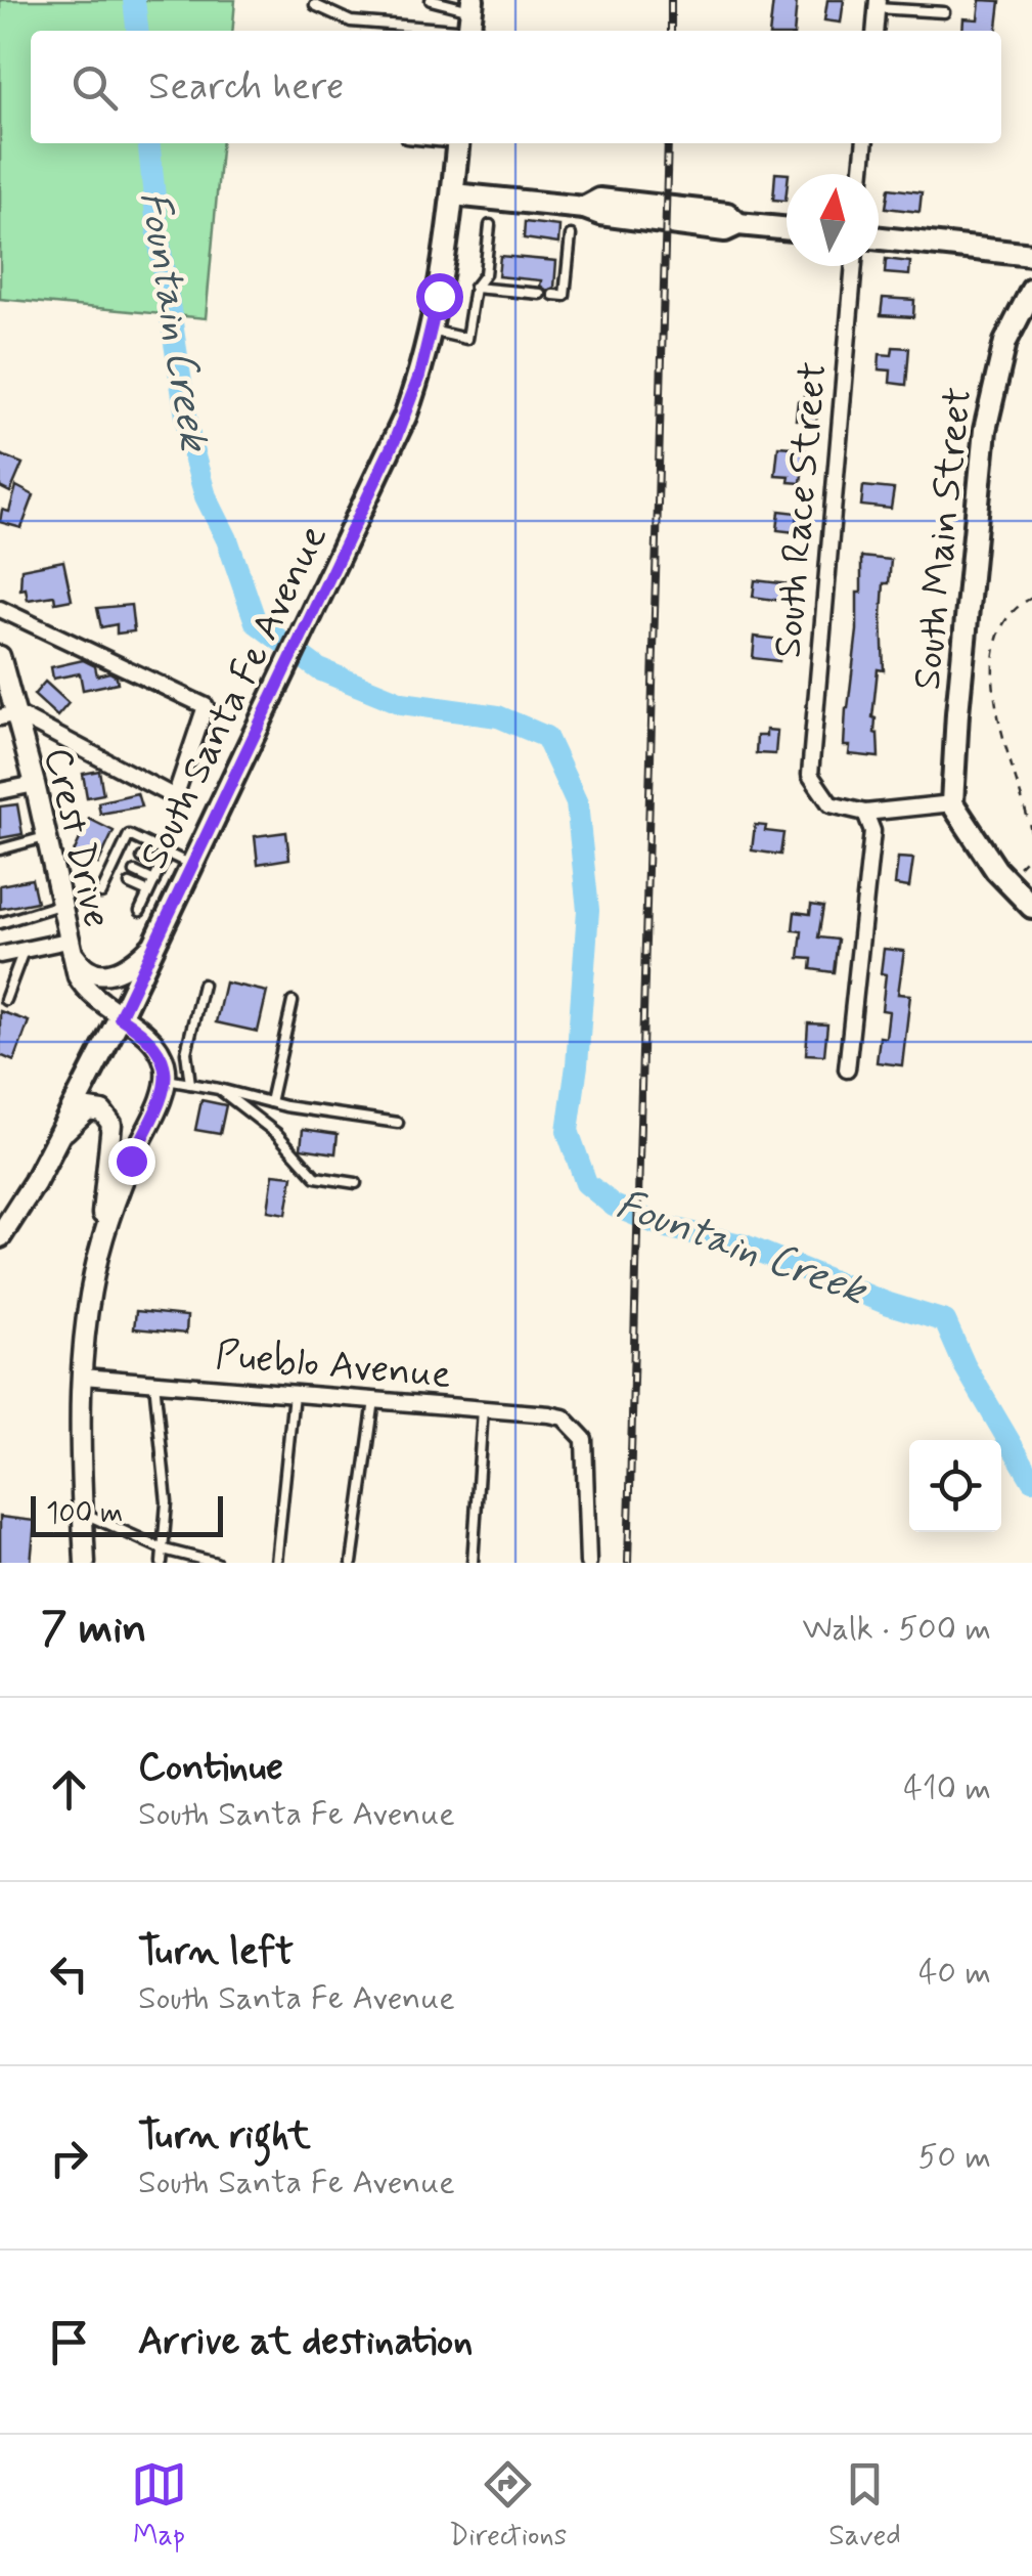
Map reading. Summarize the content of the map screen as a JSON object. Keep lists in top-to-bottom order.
{
  "streets": {
    "main road": ["South Main Street", "South Santa Fe Avenue"],
    "street": ["South Race Street", "Crest Drive", "Pueblo Avenue"]
  },
  "crossings": [
    ["South Santa Fe Avenue", "Crest Drive"]
  ],
  "water": ["Fountain Creek"],
  "scale_bar": "100 m",
  "north": "top",
  "page": {
    "search": "Search here",
    "scale": "100 m",
    "heading": ["7 min", "Walk · 500 m"],
    "list": [
      ["Continue", "South Santa Fe Avenue", "410 m"],
      ["Turn left", "South Santa Fe Avenue", "40 m"],
      ["Turn right", "South Santa Fe Avenue", "50 m"],
      "Arrive at destination"
    ],
    "nav": ["Map", "Directions", "Saved"]
  }
}
